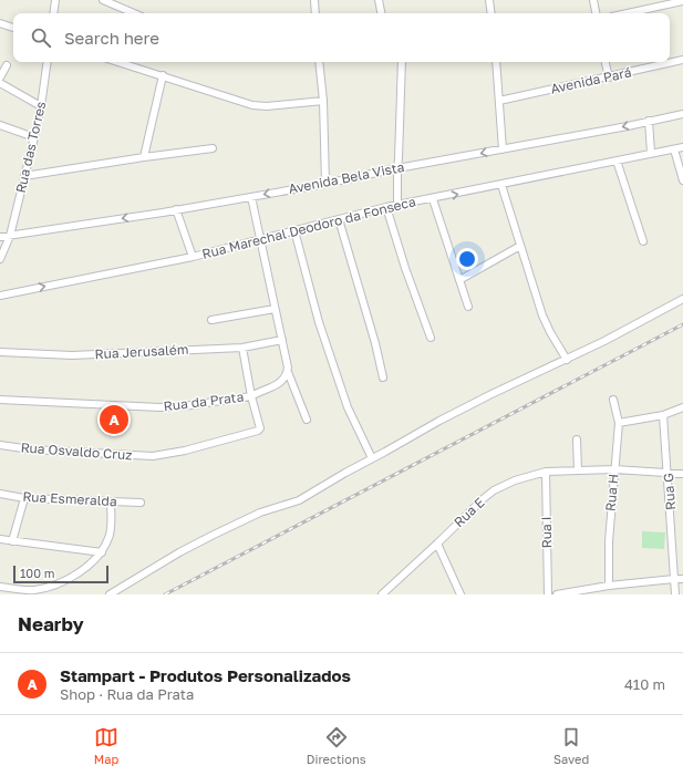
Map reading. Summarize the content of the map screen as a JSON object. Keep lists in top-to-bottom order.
{
  "streets": {
    "street": [
      "Avenida Pará",
      "Rua das Torres",
      "Avenida Bela Vista",
      "Rua Marechal Deodoro da Fonseca",
      "Rua Jerusalém",
      "Rua da Prata",
      "Rua Osvaldo Cruz",
      "Rua G",
      "Rua H",
      "Rua Esmeralda",
      "Rua E",
      "Rua I"
    ]
  },
  "crossings": [
    ["Rua das Torres", "Avenida Bela Vista"],
    ["Rua da Prata", "Rua Osvaldo Cruz"],
    ["Rua G", "Rua E"],
    ["Rua H", "Rua E"],
    ["Rua E", "Rua I"]
  ],
  "one_way": ["Avenida Bela Vista", "Rua Marechal Deodoro da Fonseca"],
  "scale_bar": "100 m",
  "page": {
    "search": "Search here",
    "pins": "A",
    "scale": "100 m",
    "heading": "Nearby",
    "list": [
      {
        "mark": "A",
        "name": "Stampart - Produtos Personalizados",
        "note": "Shop · Rua da Prata",
        "value": "410 m"
      }
    ],
    "nav": ["Map", "Directions", "Saved"]
  }
}
